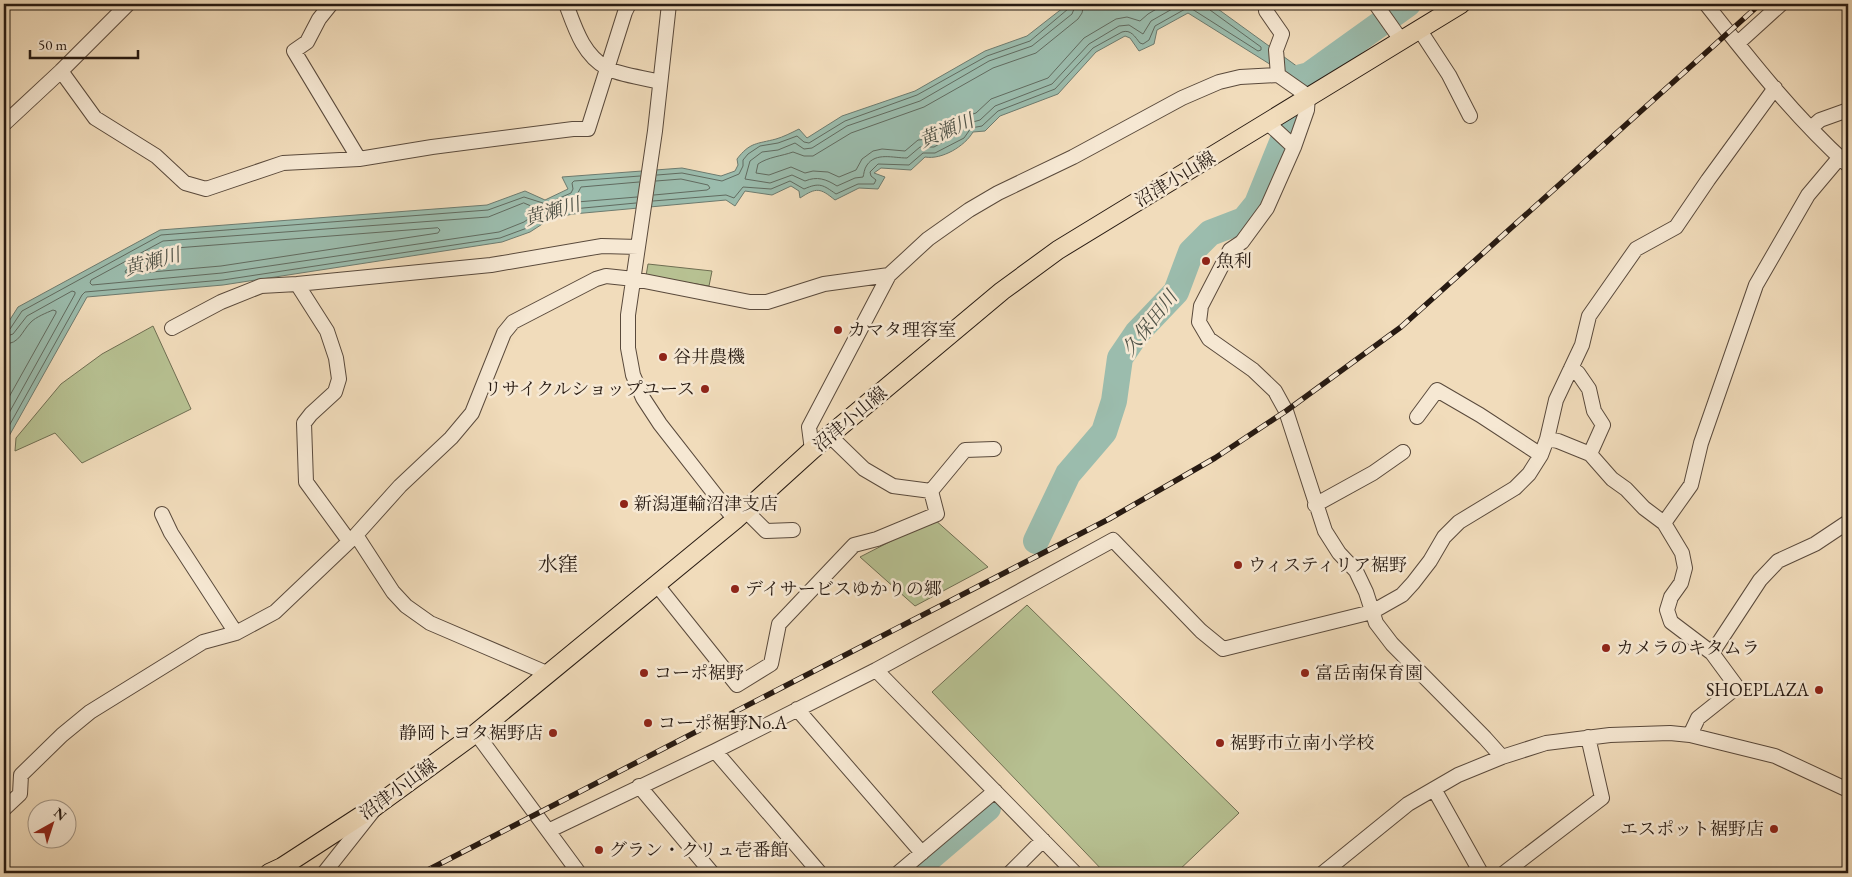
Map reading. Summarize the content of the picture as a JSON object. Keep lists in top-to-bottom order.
{
  "streets": {
    "main road": ["沼津小山線"]
  },
  "districts": ["水窪"],
  "water": ["黄瀬川", "久保田川"],
  "places": [
    "魚利",
    "カマタ理容室",
    "谷井農機",
    "リサイクルショップユース",
    "新潟運輸沼津支店",
    "ウィスティリア裾野",
    "デイサービスゆかりの郷",
    "カメラのキタムラ",
    "コーポ裾野",
    "富岳南保育園",
    "SHOEPLAZA",
    "コーポ裾野No.A",
    "静岡トヨタ裾野店",
    "裾野市立南小学校",
    "エスポット裾野店",
    "グラン・クリュ壱番館"
  ],
  "scale_bar": "50 m",
  "north": "top right"
}
